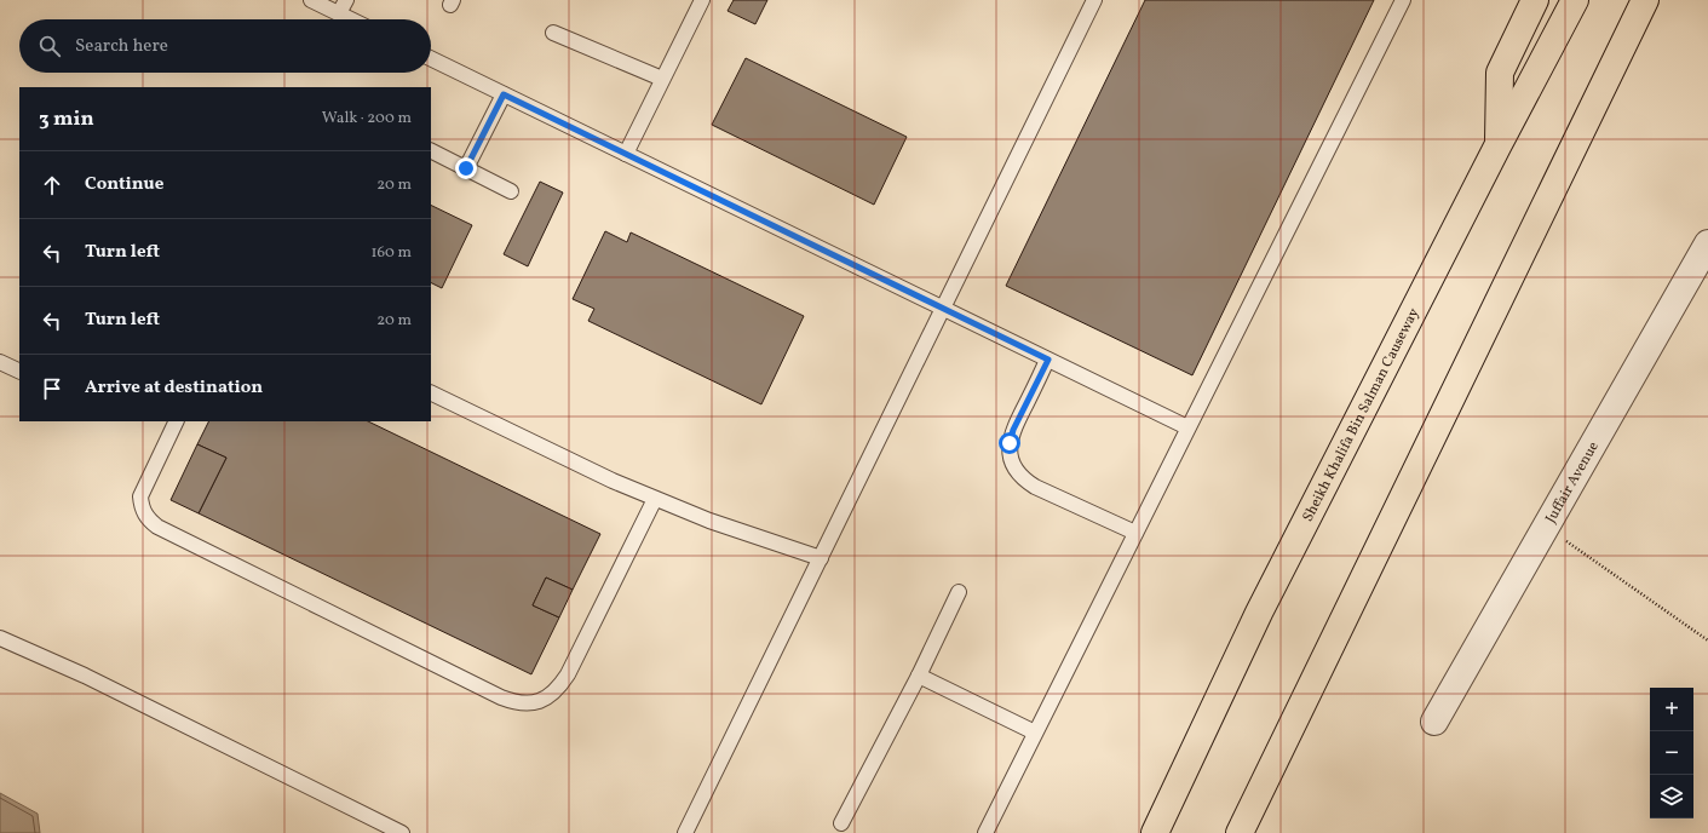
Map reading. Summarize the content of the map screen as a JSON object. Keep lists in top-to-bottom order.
{
  "streets": {
    "highway": ["Sheikh Khalifa Bin Salman Causeway"],
    "street": ["Juffair Avenue"]
  },
  "page": {
    "search": "Search here",
    "heading": ["3 min", "Walk · 200 m"],
    "list": [
      ["Continue", "20 m"],
      ["Turn left", "160 m"],
      ["Turn left", "20 m"],
      "Arrive at destination"
    ],
    "map_buttons": ["+", "−"]
  }
}
